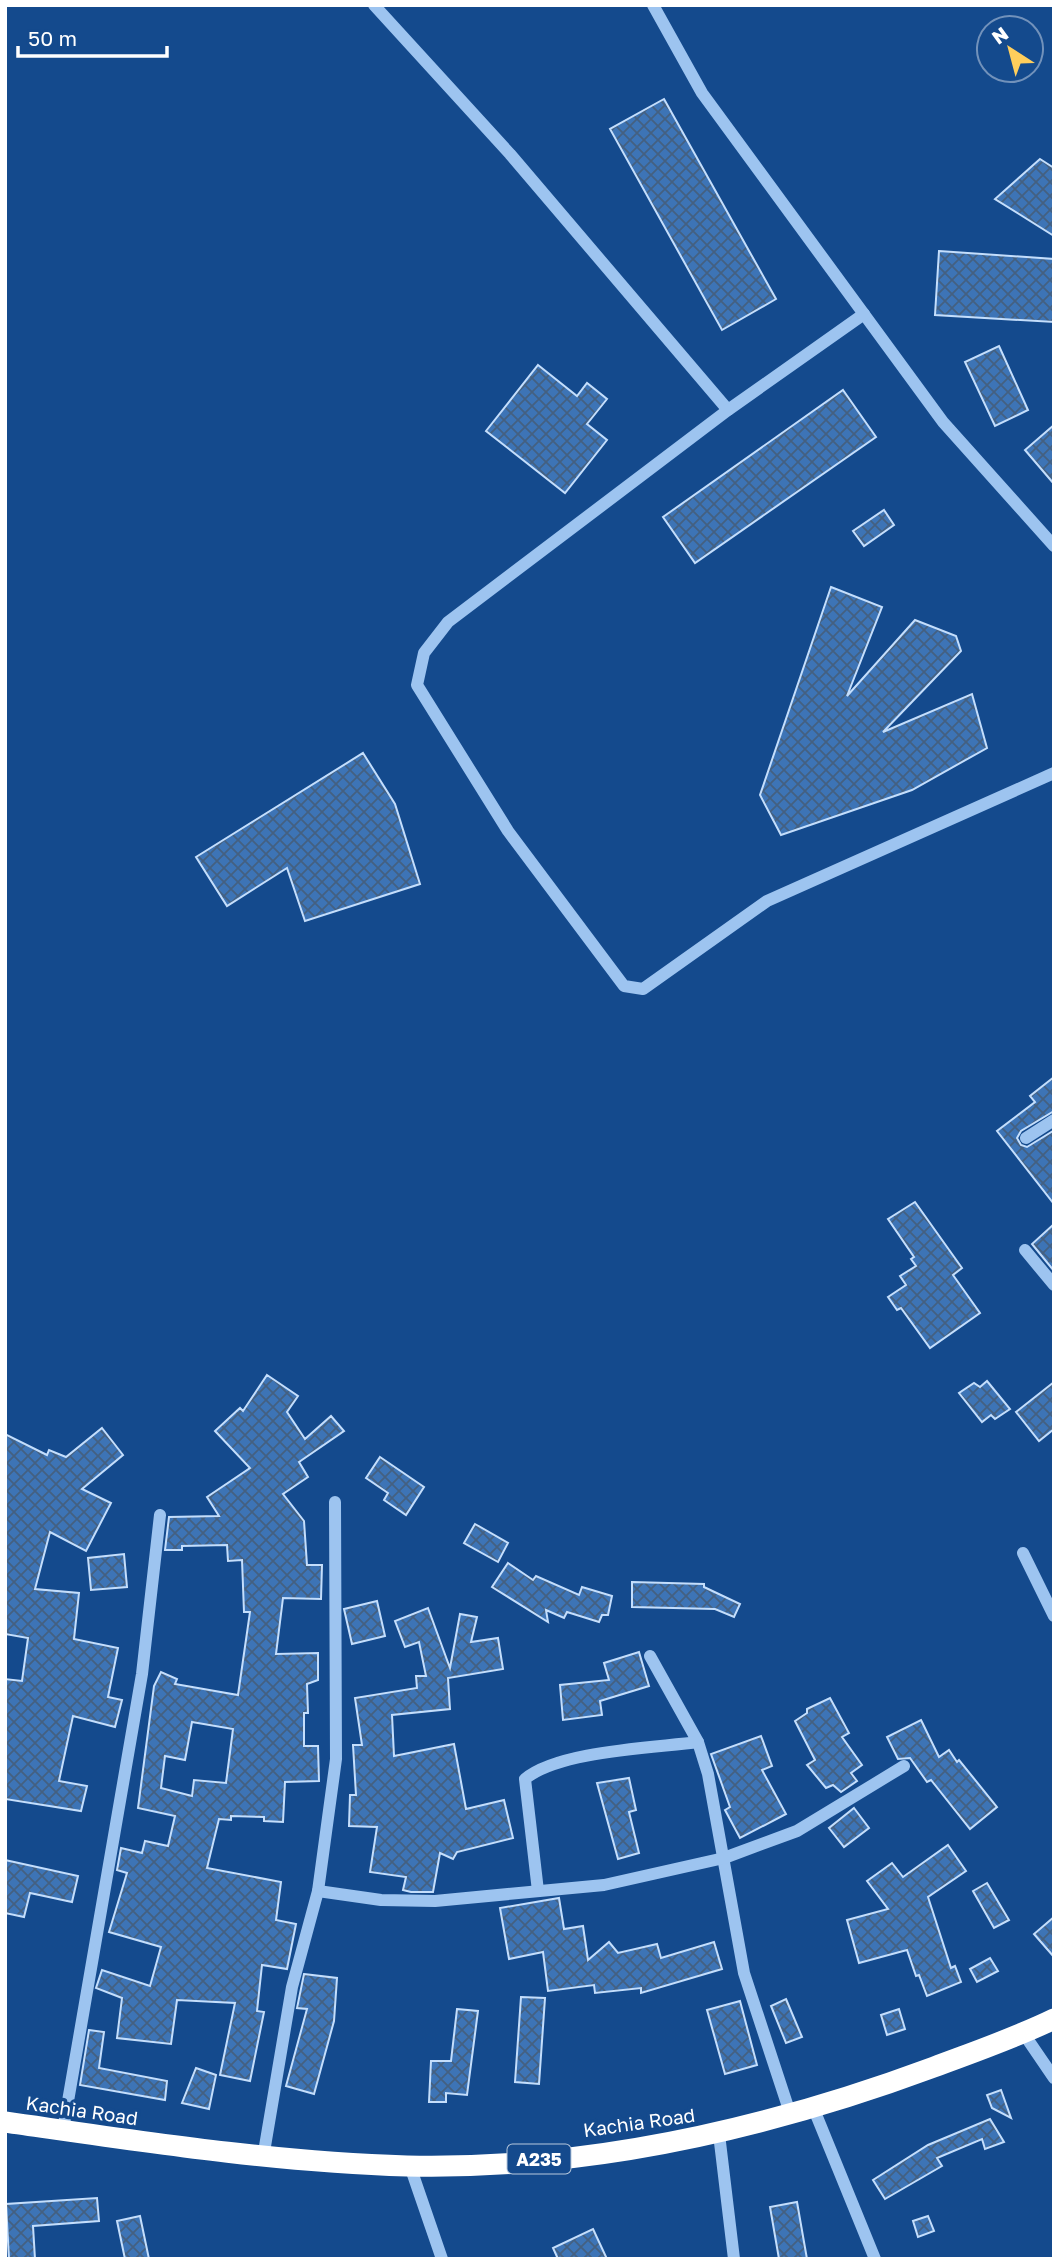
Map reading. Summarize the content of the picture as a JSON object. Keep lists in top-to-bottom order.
{
  "streets": {
    "highway": ["Kachia Road", "A235"]
  },
  "scale_bar": "50 m",
  "north": "top left"
}
